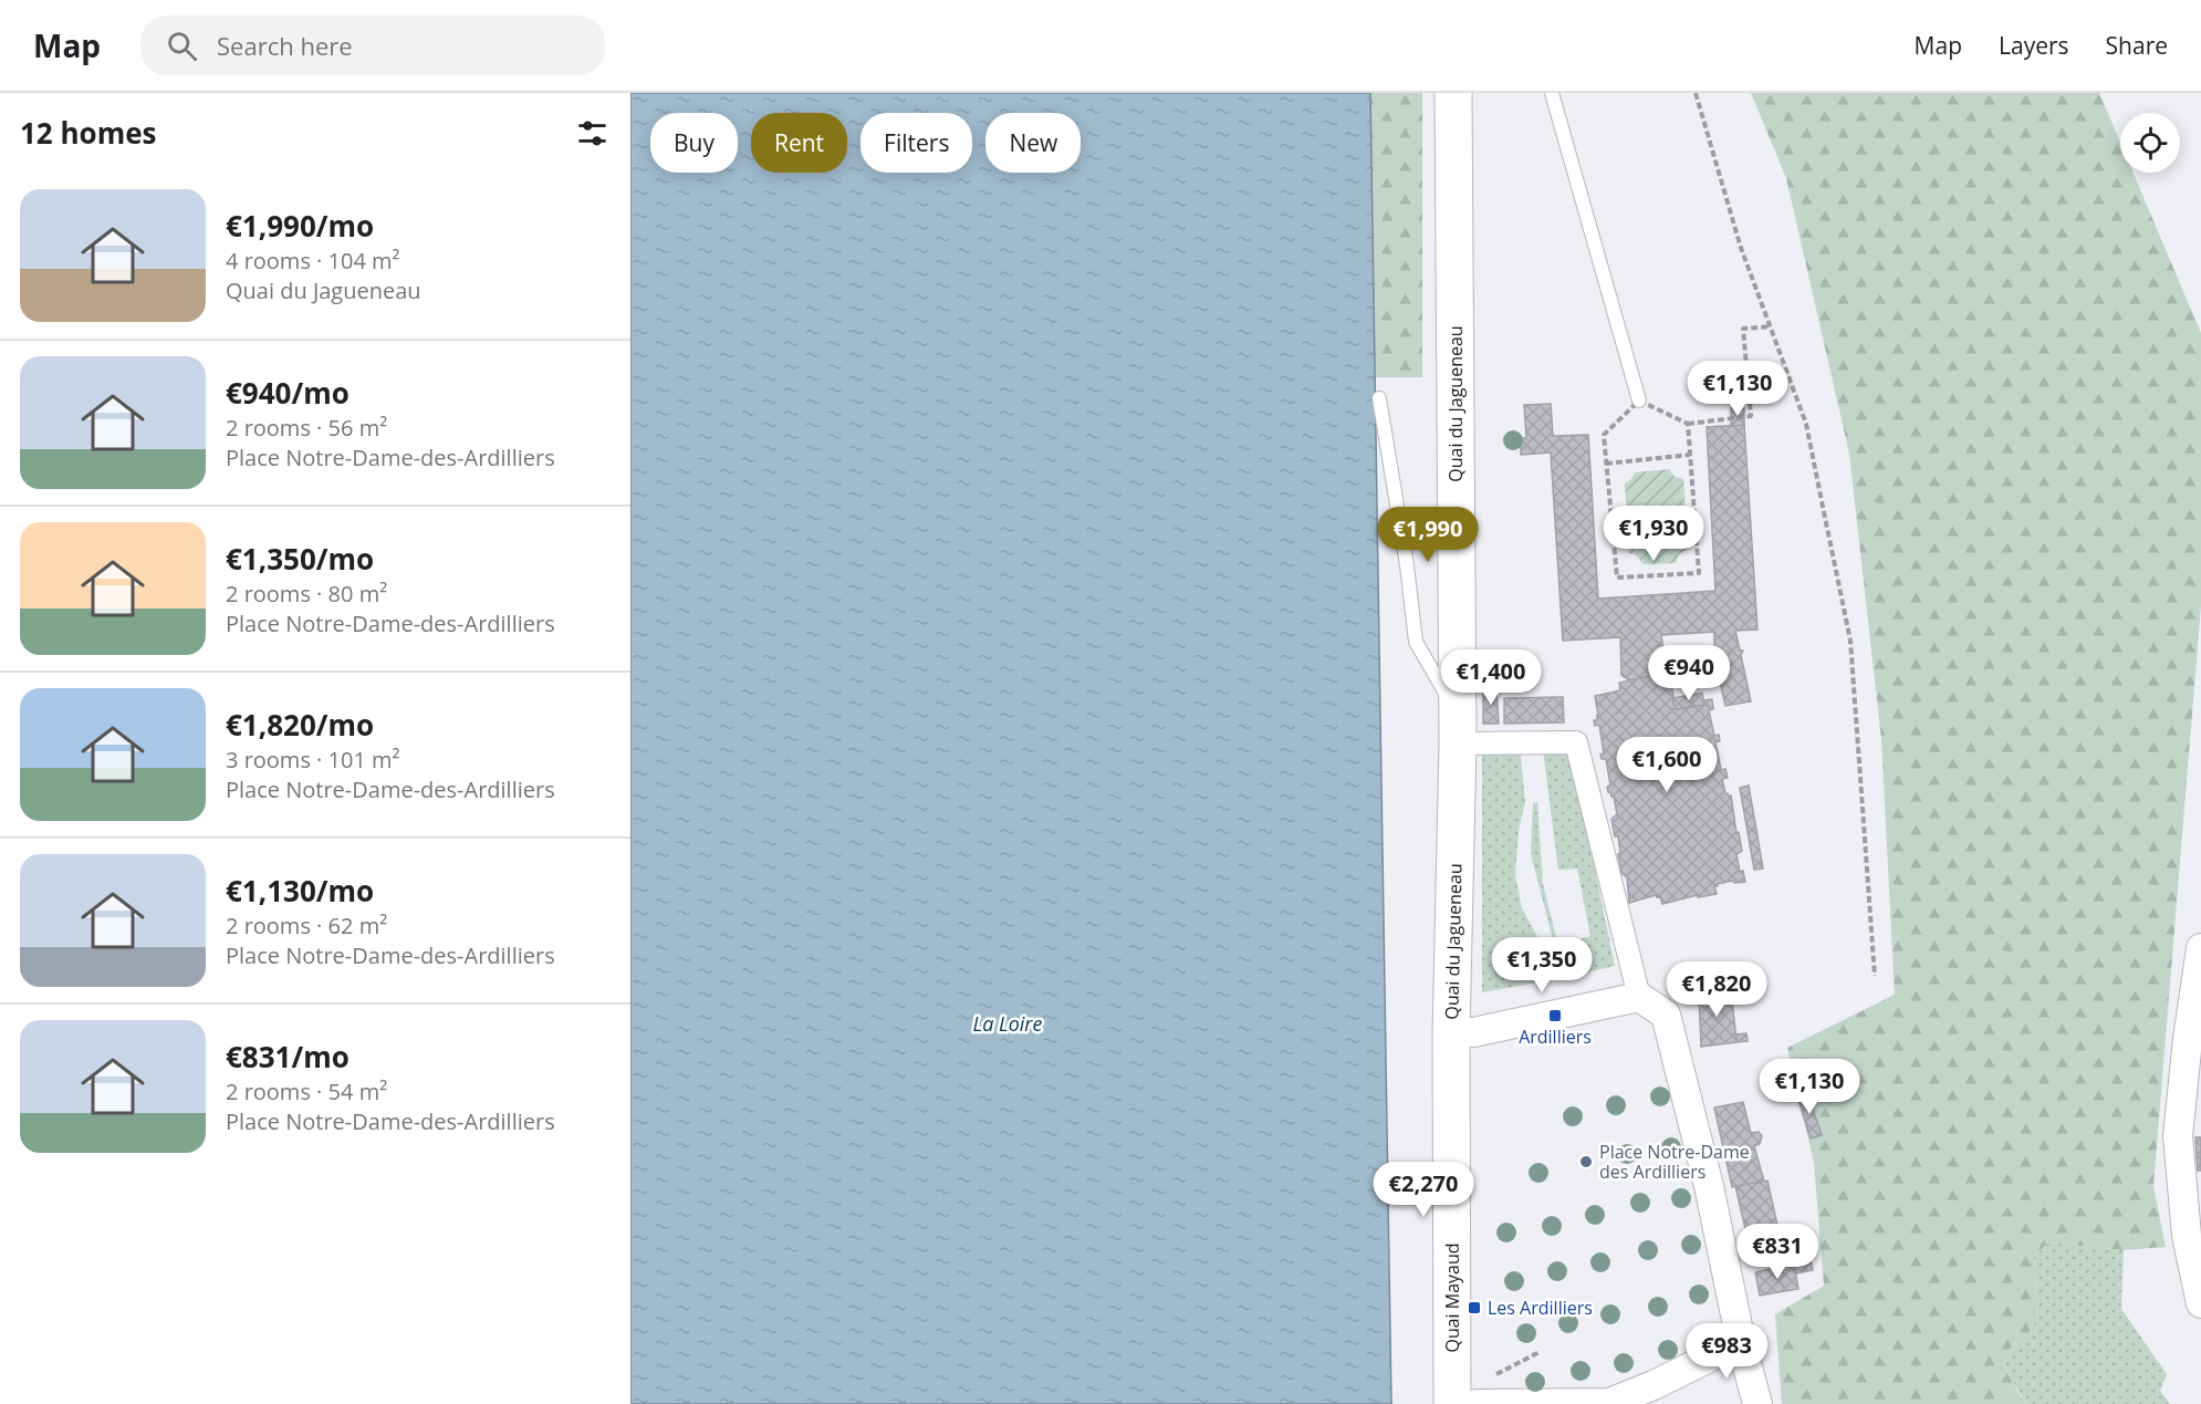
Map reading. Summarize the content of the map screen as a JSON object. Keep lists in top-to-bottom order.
{
  "streets": {
    "main road": ["Quai du Jagueneau", "Quai Mayaud"]
  },
  "crossings": [
    ["Quai du Jagueneau", "Quai Mayaud"]
  ],
  "water": ["La Loire"],
  "places": {
    "transit": ["Ardilliers", "Les Ardilliers"],
    "other": ["Place Notre-Dame des Ardilliers"]
  },
  "page": {
    "header": "Map",
    "search": "Search here",
    "nav": ["Map", "Layers", "Share"],
    "heading": "12 homes",
    "chip": [
      "Buy",
      "Rent",
      "Filters",
      "New"
    ],
    "list": [
      {
        "name": "€1,990/mo",
        "note": "4 rooms · 104 m² · Quai du Jagueneau"
      },
      {
        "name": "€940/mo",
        "note": "2 rooms · 56 m² · Place Notre-Dame-des-Ardilliers"
      },
      {
        "name": "€1,350/mo",
        "note": "2 rooms · 80 m² · Place Notre-Dame-des-Ardilliers"
      },
      {
        "name": "€1,820/mo",
        "note": "3 rooms · 101 m² · Place Notre-Dame-des-Ardilliers"
      },
      {
        "name": "€1,130/mo",
        "note": "2 rooms · 62 m² · Place Notre-Dame-des-Ardilliers"
      },
      {
        "name": "€831/mo",
        "note": "2 rooms · 54 m² · Place Notre-Dame-des-Ardilliers"
      }
    ],
    "price": [
      "€1,130",
      "€1,930",
      "€1,990",
      "€940",
      "€1,400",
      "€1,600",
      "€1,350",
      "€1,820",
      "€1,130",
      "€2,270",
      "€831",
      "€983"
    ]
  }
}
